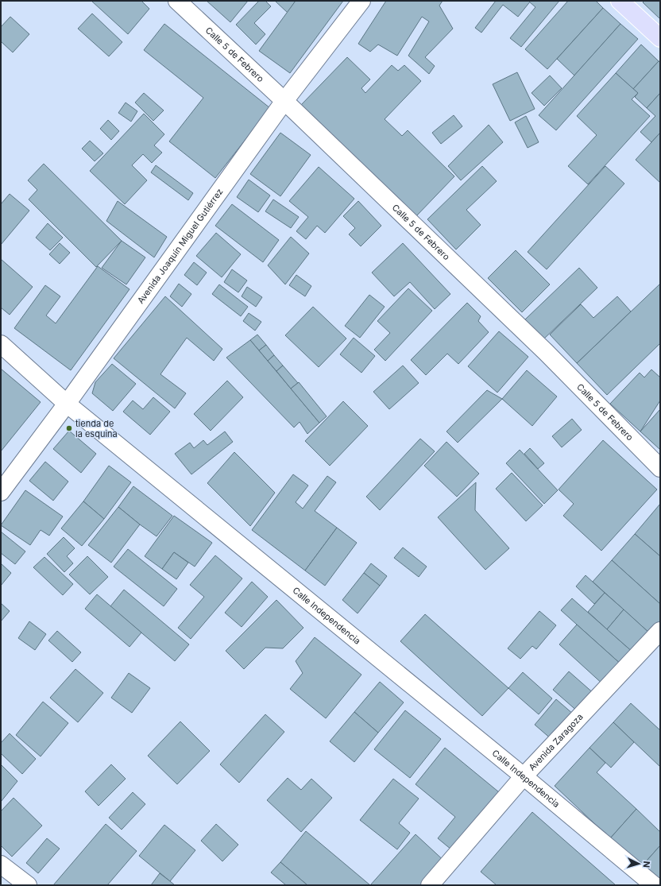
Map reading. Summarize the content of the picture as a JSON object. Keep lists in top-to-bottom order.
{
  "streets": {
    "street": [
      "Calle 5 de Febrero",
      "Avenida Joaquín Miguel Gutiérrez",
      "Calle Independencia",
      "Avenida Zaragoza"
    ]
  },
  "crossings": [
    ["Calle 5 de Febrero", "Avenida Joaquín Miguel Gutiérrez"],
    ["Avenida Joaquín Miguel Gutiérrez", "Calle Independencia"],
    ["Calle Independencia", "Avenida Zaragoza"]
  ],
  "places": ["tienda de la esquina"],
  "north": "right"
}
